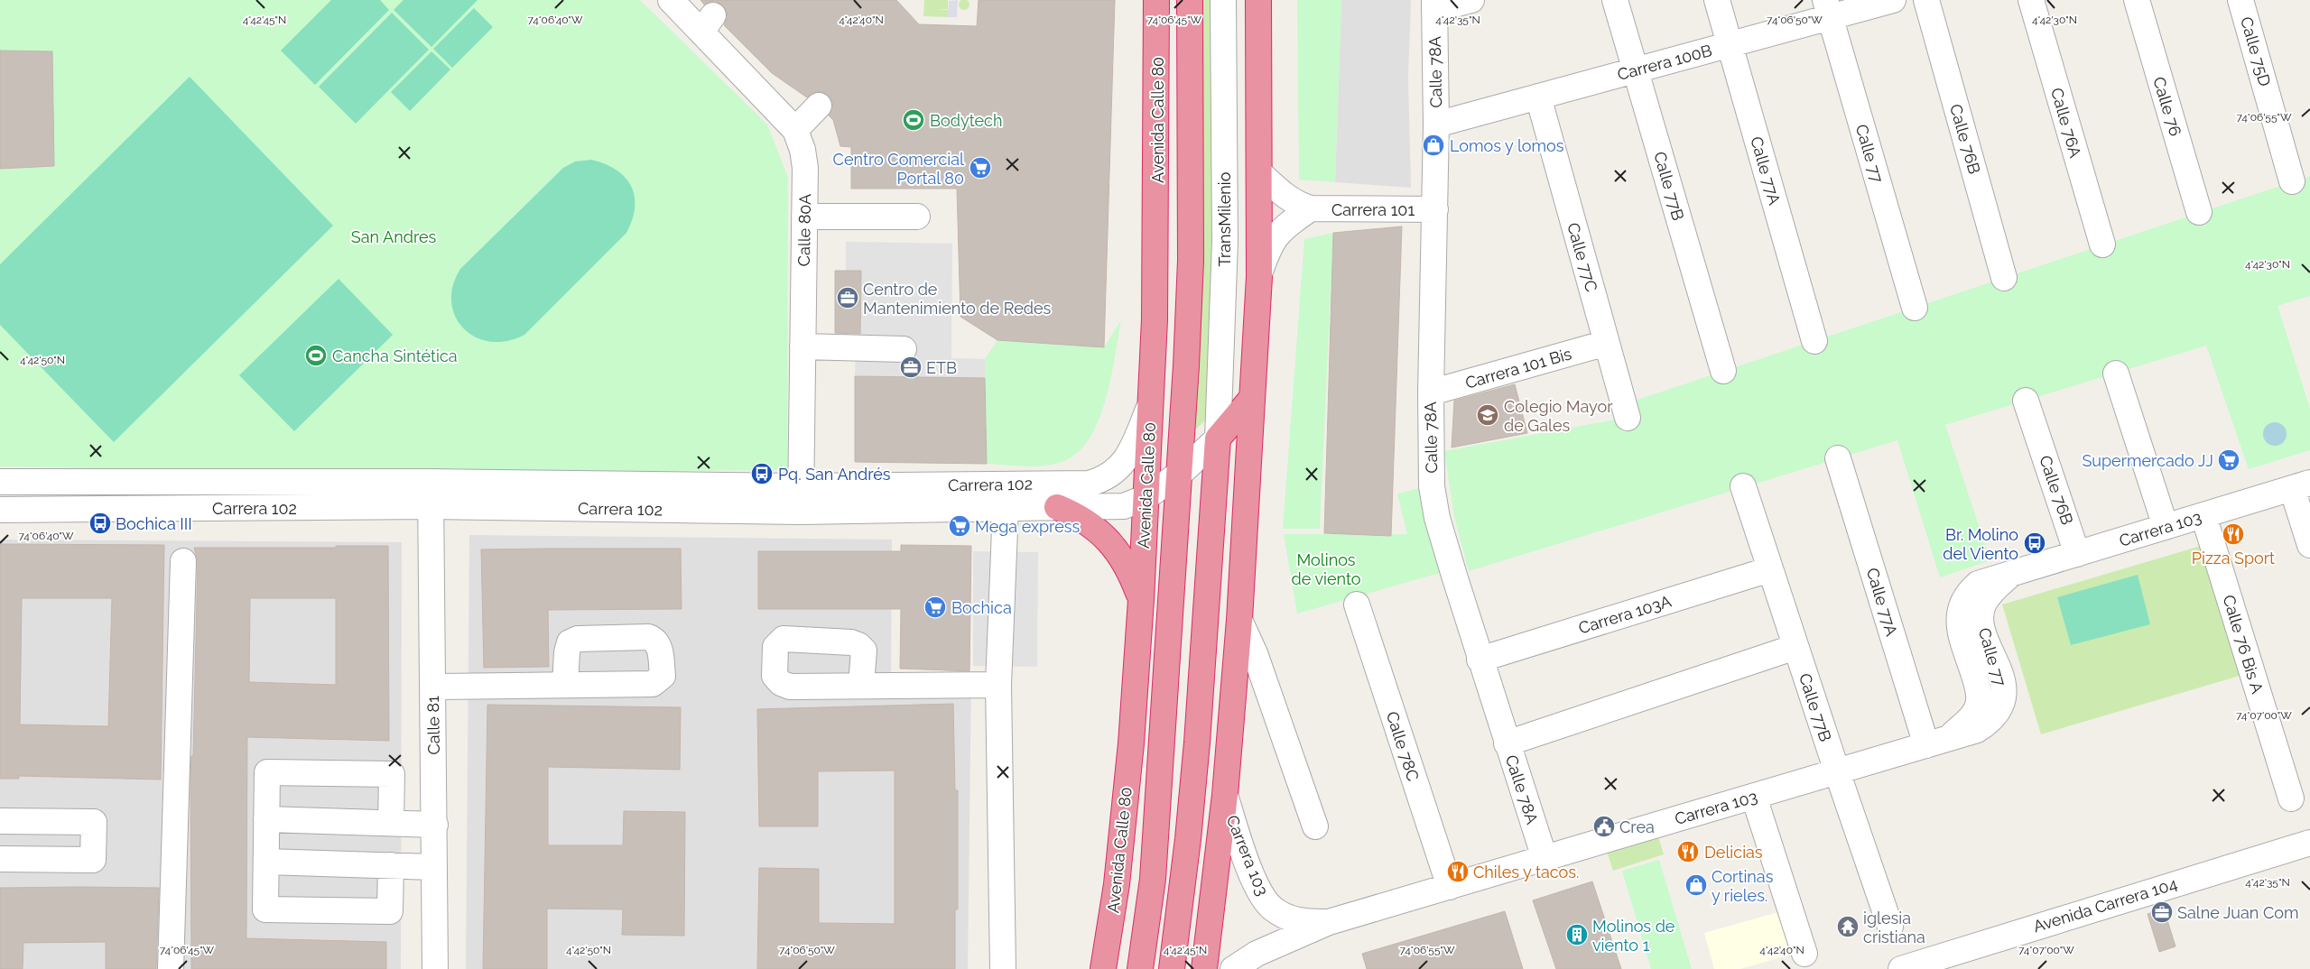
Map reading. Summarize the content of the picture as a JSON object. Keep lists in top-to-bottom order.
{
  "streets": {
    "highway": ["Avenida Calle 80"],
    "street": [
      "Calle 75D",
      "Carrera 100B",
      "Calle 78A",
      "Calle 76",
      "Calle 76A",
      "Calle 76B",
      "Calle 77",
      "Calle 77A",
      "Calle 77B",
      "Carrera 101",
      "TransMilenio",
      "Calle 80A",
      "Calle 77C",
      "Carrera 101 Bis",
      "Carrera 102",
      "Carrera 103",
      "Carrera 103A",
      "Calle 76 Bis A",
      "Calle 81",
      "Calle 78C",
      "Avenida Carrera 104"
    ]
  },
  "crossings": [
    ["Carrera 100B", "Calle 78A"],
    ["Carrera 100B", "Calle 77"],
    ["Carrera 100B", "Calle 77A"],
    ["Carrera 100B", "Calle 77B"],
    ["Carrera 100B", "Calle 77C"],
    ["Calle 78A", "Carrera 101"],
    ["Calle 78A", "Carrera 101 Bis"],
    ["Calle 78A", "Carrera 103"],
    ["Calle 78A", "Carrera 103A"],
    ["Avenida Calle 80", "Carrera 102"],
    ["Calle 76B", "Carrera 103"],
    ["Calle 77", "Calle 77A"],
    ["Calle 77", "Carrera 103"],
    ["Calle 77A", "Carrera 103"],
    ["Calle 77B", "Carrera 103"],
    ["Calle 77B", "Carrera 103A"],
    ["TransMilenio", "Carrera 102"],
    ["Calle 80A", "Carrera 102"],
    ["Calle 77C", "Carrera 101 Bis"],
    ["Carrera 102", "Calle 81"],
    ["Carrera 103", "Calle 76 Bis A"],
    ["Carrera 103", "Calle 78C"]
  ],
  "parks": ["San Andres", "Molinos de viento"],
  "places": {
    "sports": ["Bodytech", "Cancha Sintética"],
    "shop": ["Lomos y lomos", "Cortinas y rieles."],
    "supermarket": [
      "Centro Comercial Portal 80",
      "Supermercado JJ",
      "Mega express",
      "Bochica"
    ],
    "office": ["Centro de Mantenimiento de Redes", "ETB", "Salne Juan Com"],
    "school or university": ["Colegio Mayor de Gales"],
    "bus stop": ["Pq. San Andrés", "Bochica III", "Br. Molino del Viento"],
    "restaurant": ["Pizza Sport", "Delicias", "Chiles y tacos."],
    "public building": ["Crea"],
    "temple": ["iglesia cristiana"],
    "building": ["Molinos de viento 1"]
  },
  "coordinates": [
    "74°06'40\"W",
    "74°06'45\"W",
    "74°06'50\"W",
    "4°42'45\"N",
    "4°42'40\"N",
    "4°42'35\"N",
    "4°42'30\"N",
    "74°06'55\"W",
    "4°42'50\"N",
    "74°07'00\"W"
  ]
}
